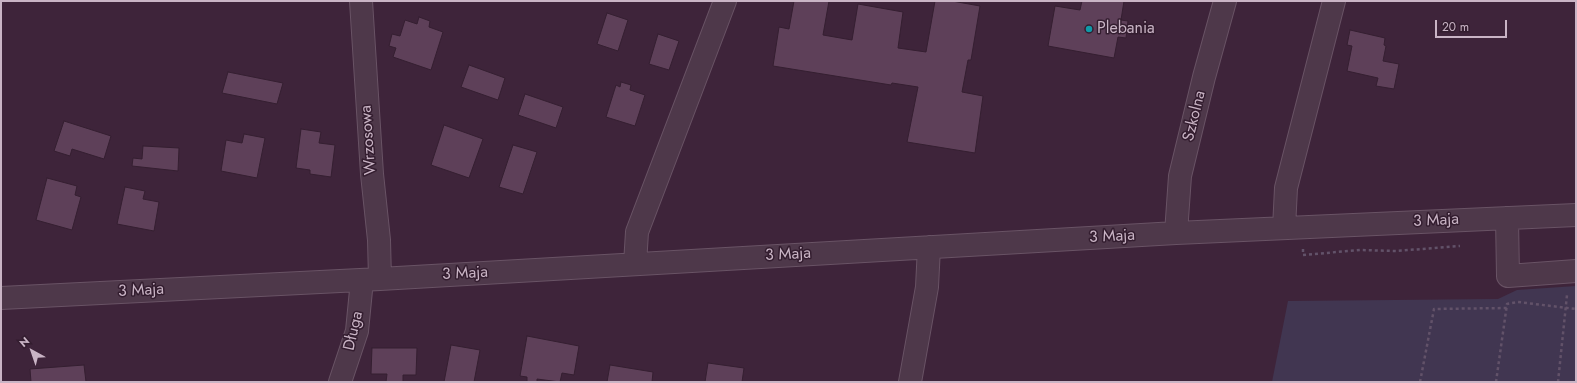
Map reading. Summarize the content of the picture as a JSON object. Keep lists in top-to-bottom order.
{
  "streets": {
    "street": [
      "Szkolna",
      "Wrzosowa",
      "3 Maja",
      "Długa"
    ]
  },
  "crossings": [
    ["Szkolna", "3 Maja"],
    ["Wrzosowa", "3 Maja"],
    ["Wrzosowa", "Długa"],
    ["3 Maja", "Długa"]
  ],
  "places": ["Plebania"],
  "scale_bar": "20 m",
  "north": "top left"
}
